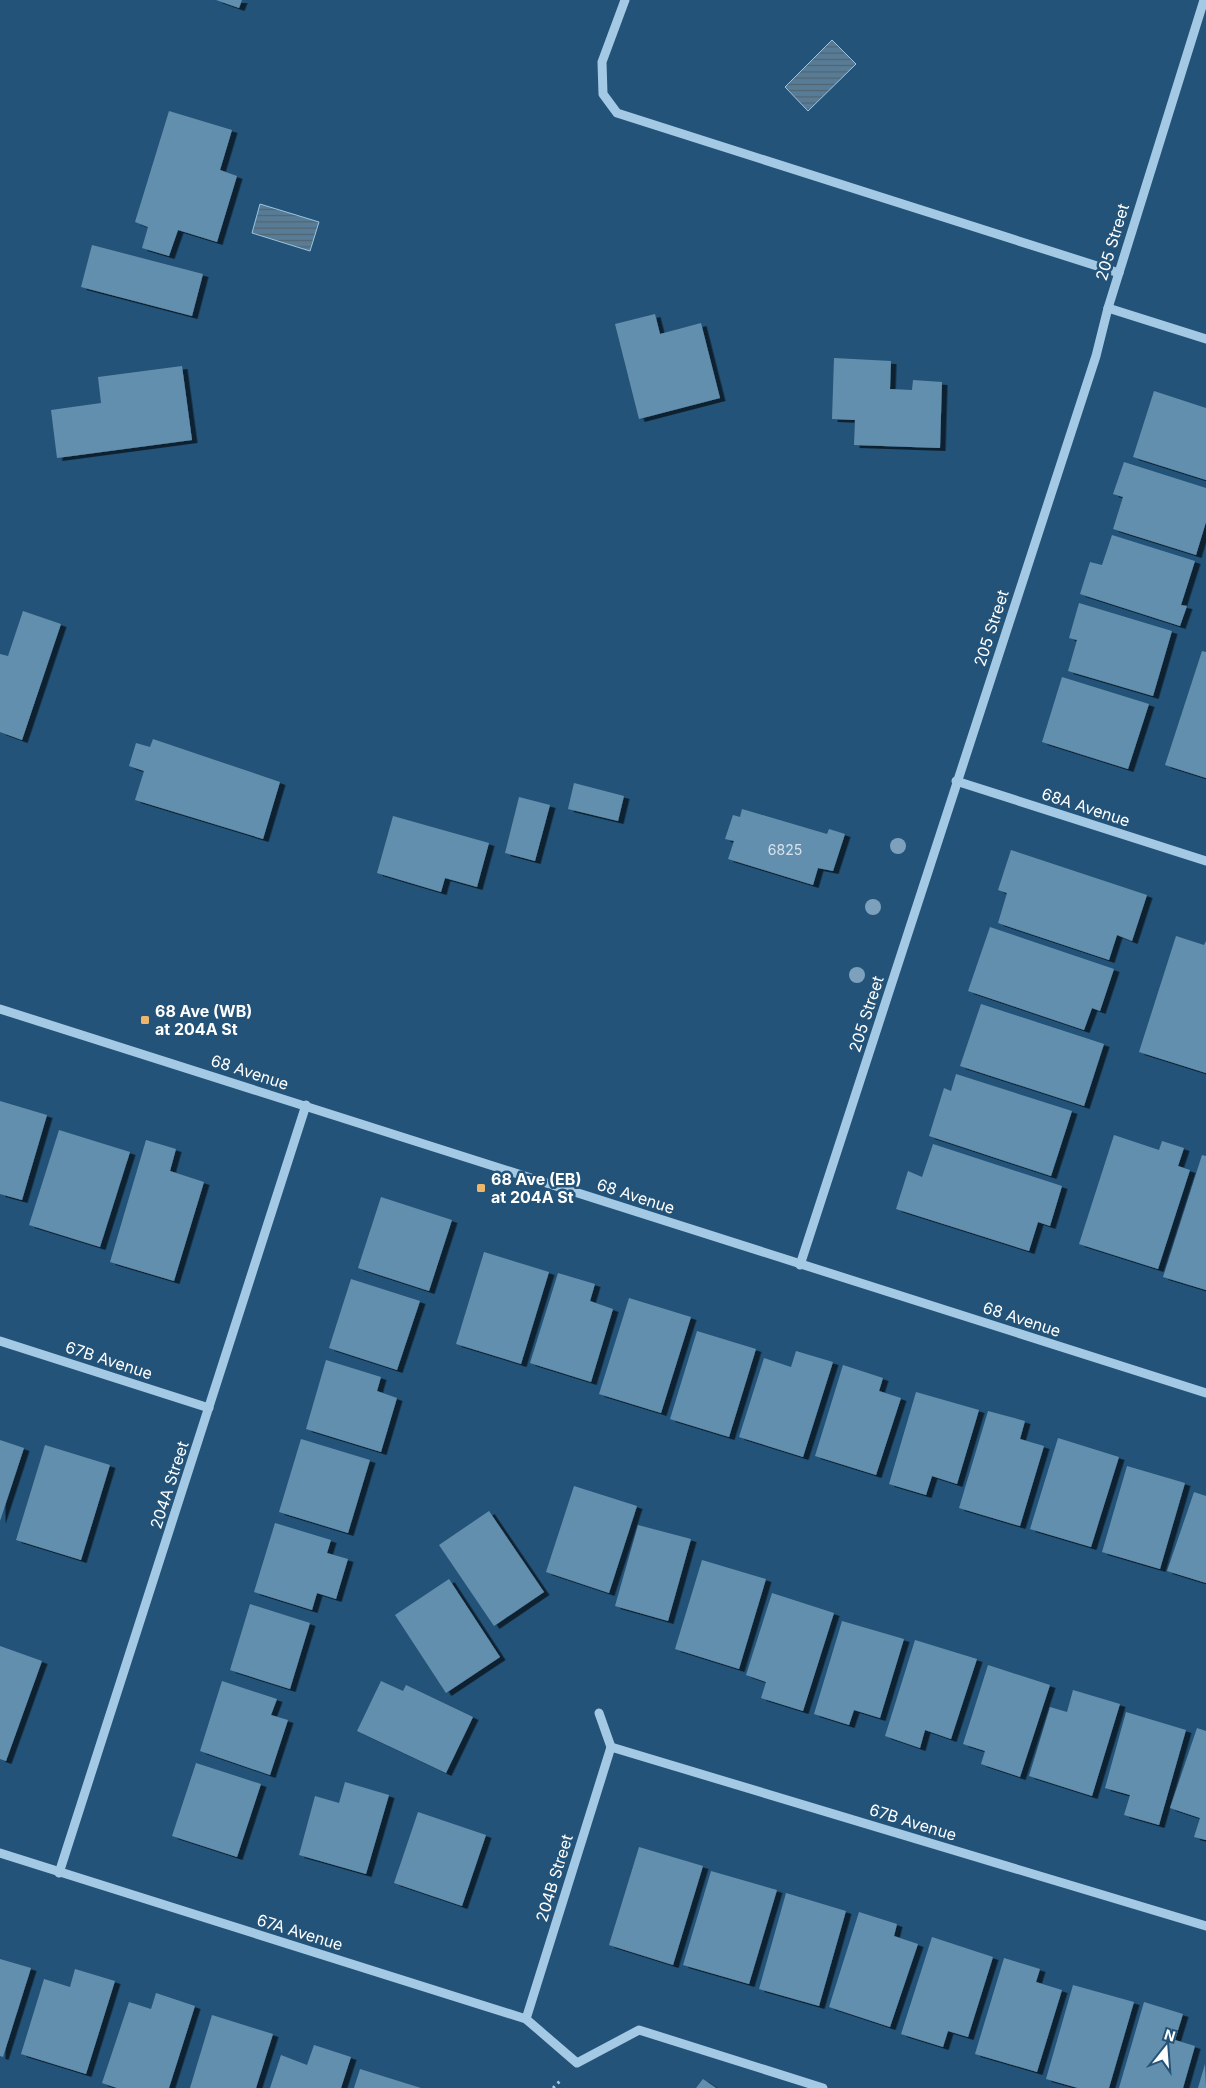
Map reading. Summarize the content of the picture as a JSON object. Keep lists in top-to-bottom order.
{
  "streets": {
    "street": [
      "205 Street",
      "68A Avenue",
      "68 Avenue",
      "67B Avenue",
      "204A Street",
      "204B Street",
      "67A Avenue"
    ]
  },
  "crossings": [
    ["205 Street", "68A Avenue"],
    ["205 Street", "68 Avenue"],
    ["68 Avenue", "204A Street"],
    ["67B Avenue", "204A Street"],
    ["67B Avenue", "204B Street"],
    ["204A Street", "67A Avenue"],
    ["204B Street", "67A Avenue"]
  ],
  "places": {
    "transit": ["68 Ave (WB) at 204A St", "68 Ave (EB) at 204A St"]
  },
  "house_numbers": ["6825"],
  "north": "top"
}
